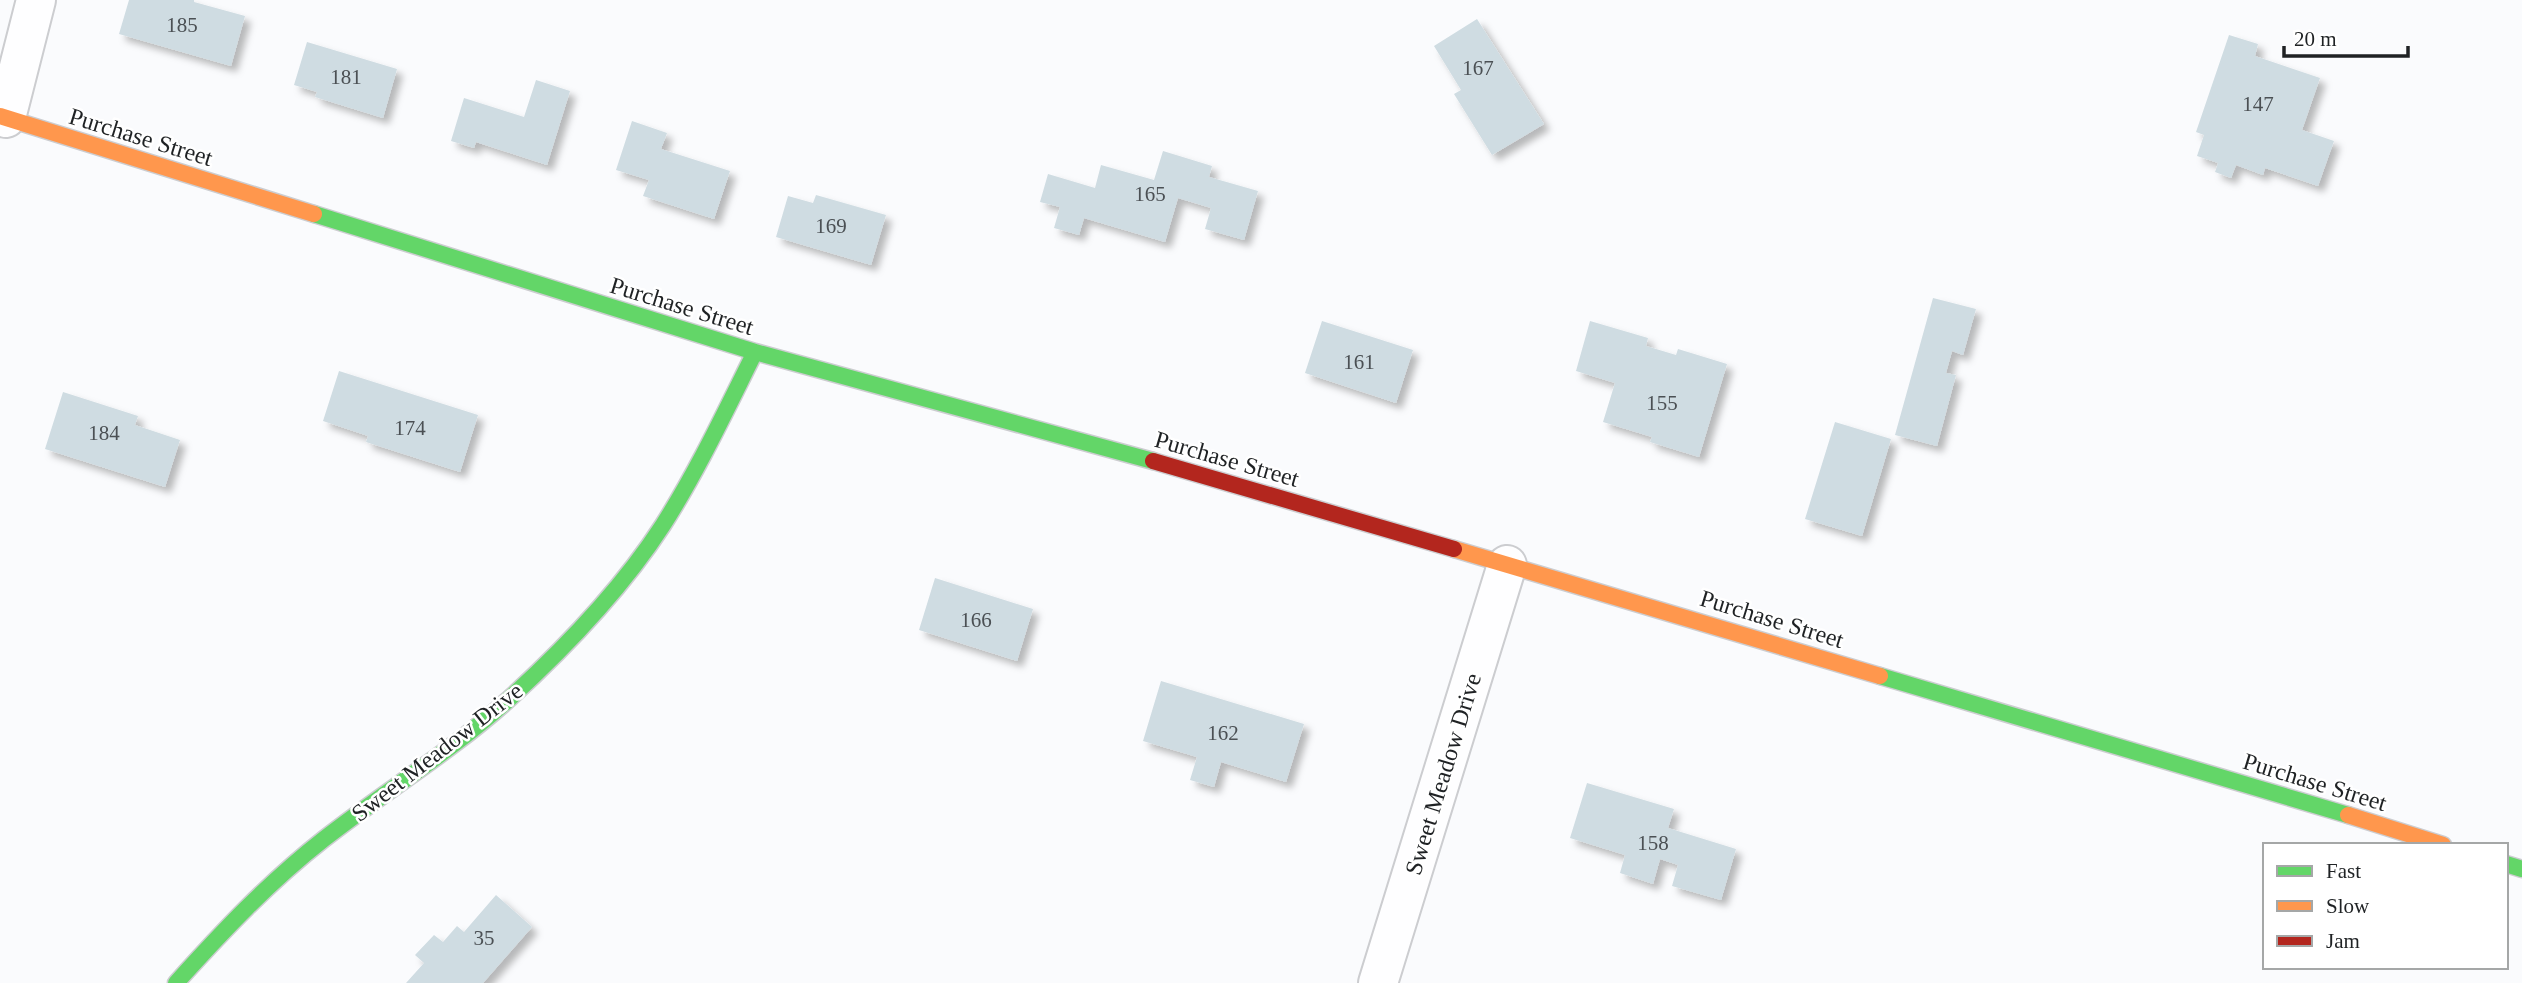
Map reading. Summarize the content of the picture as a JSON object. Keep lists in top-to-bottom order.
{
  "streets": {
    "street": ["Purchase Street", "Sweet Meadow Drive"]
  },
  "crossings": [
    ["Purchase Street", "Sweet Meadow Drive"]
  ],
  "house_numbers": [
    "185",
    "167",
    "181",
    "147",
    "165",
    "169",
    "161",
    "155",
    "174",
    "184",
    "166",
    "162",
    "158",
    "35"
  ],
  "legend": ["Fast", "Slow", "Jam"],
  "scale_bar": "20 m"
}
